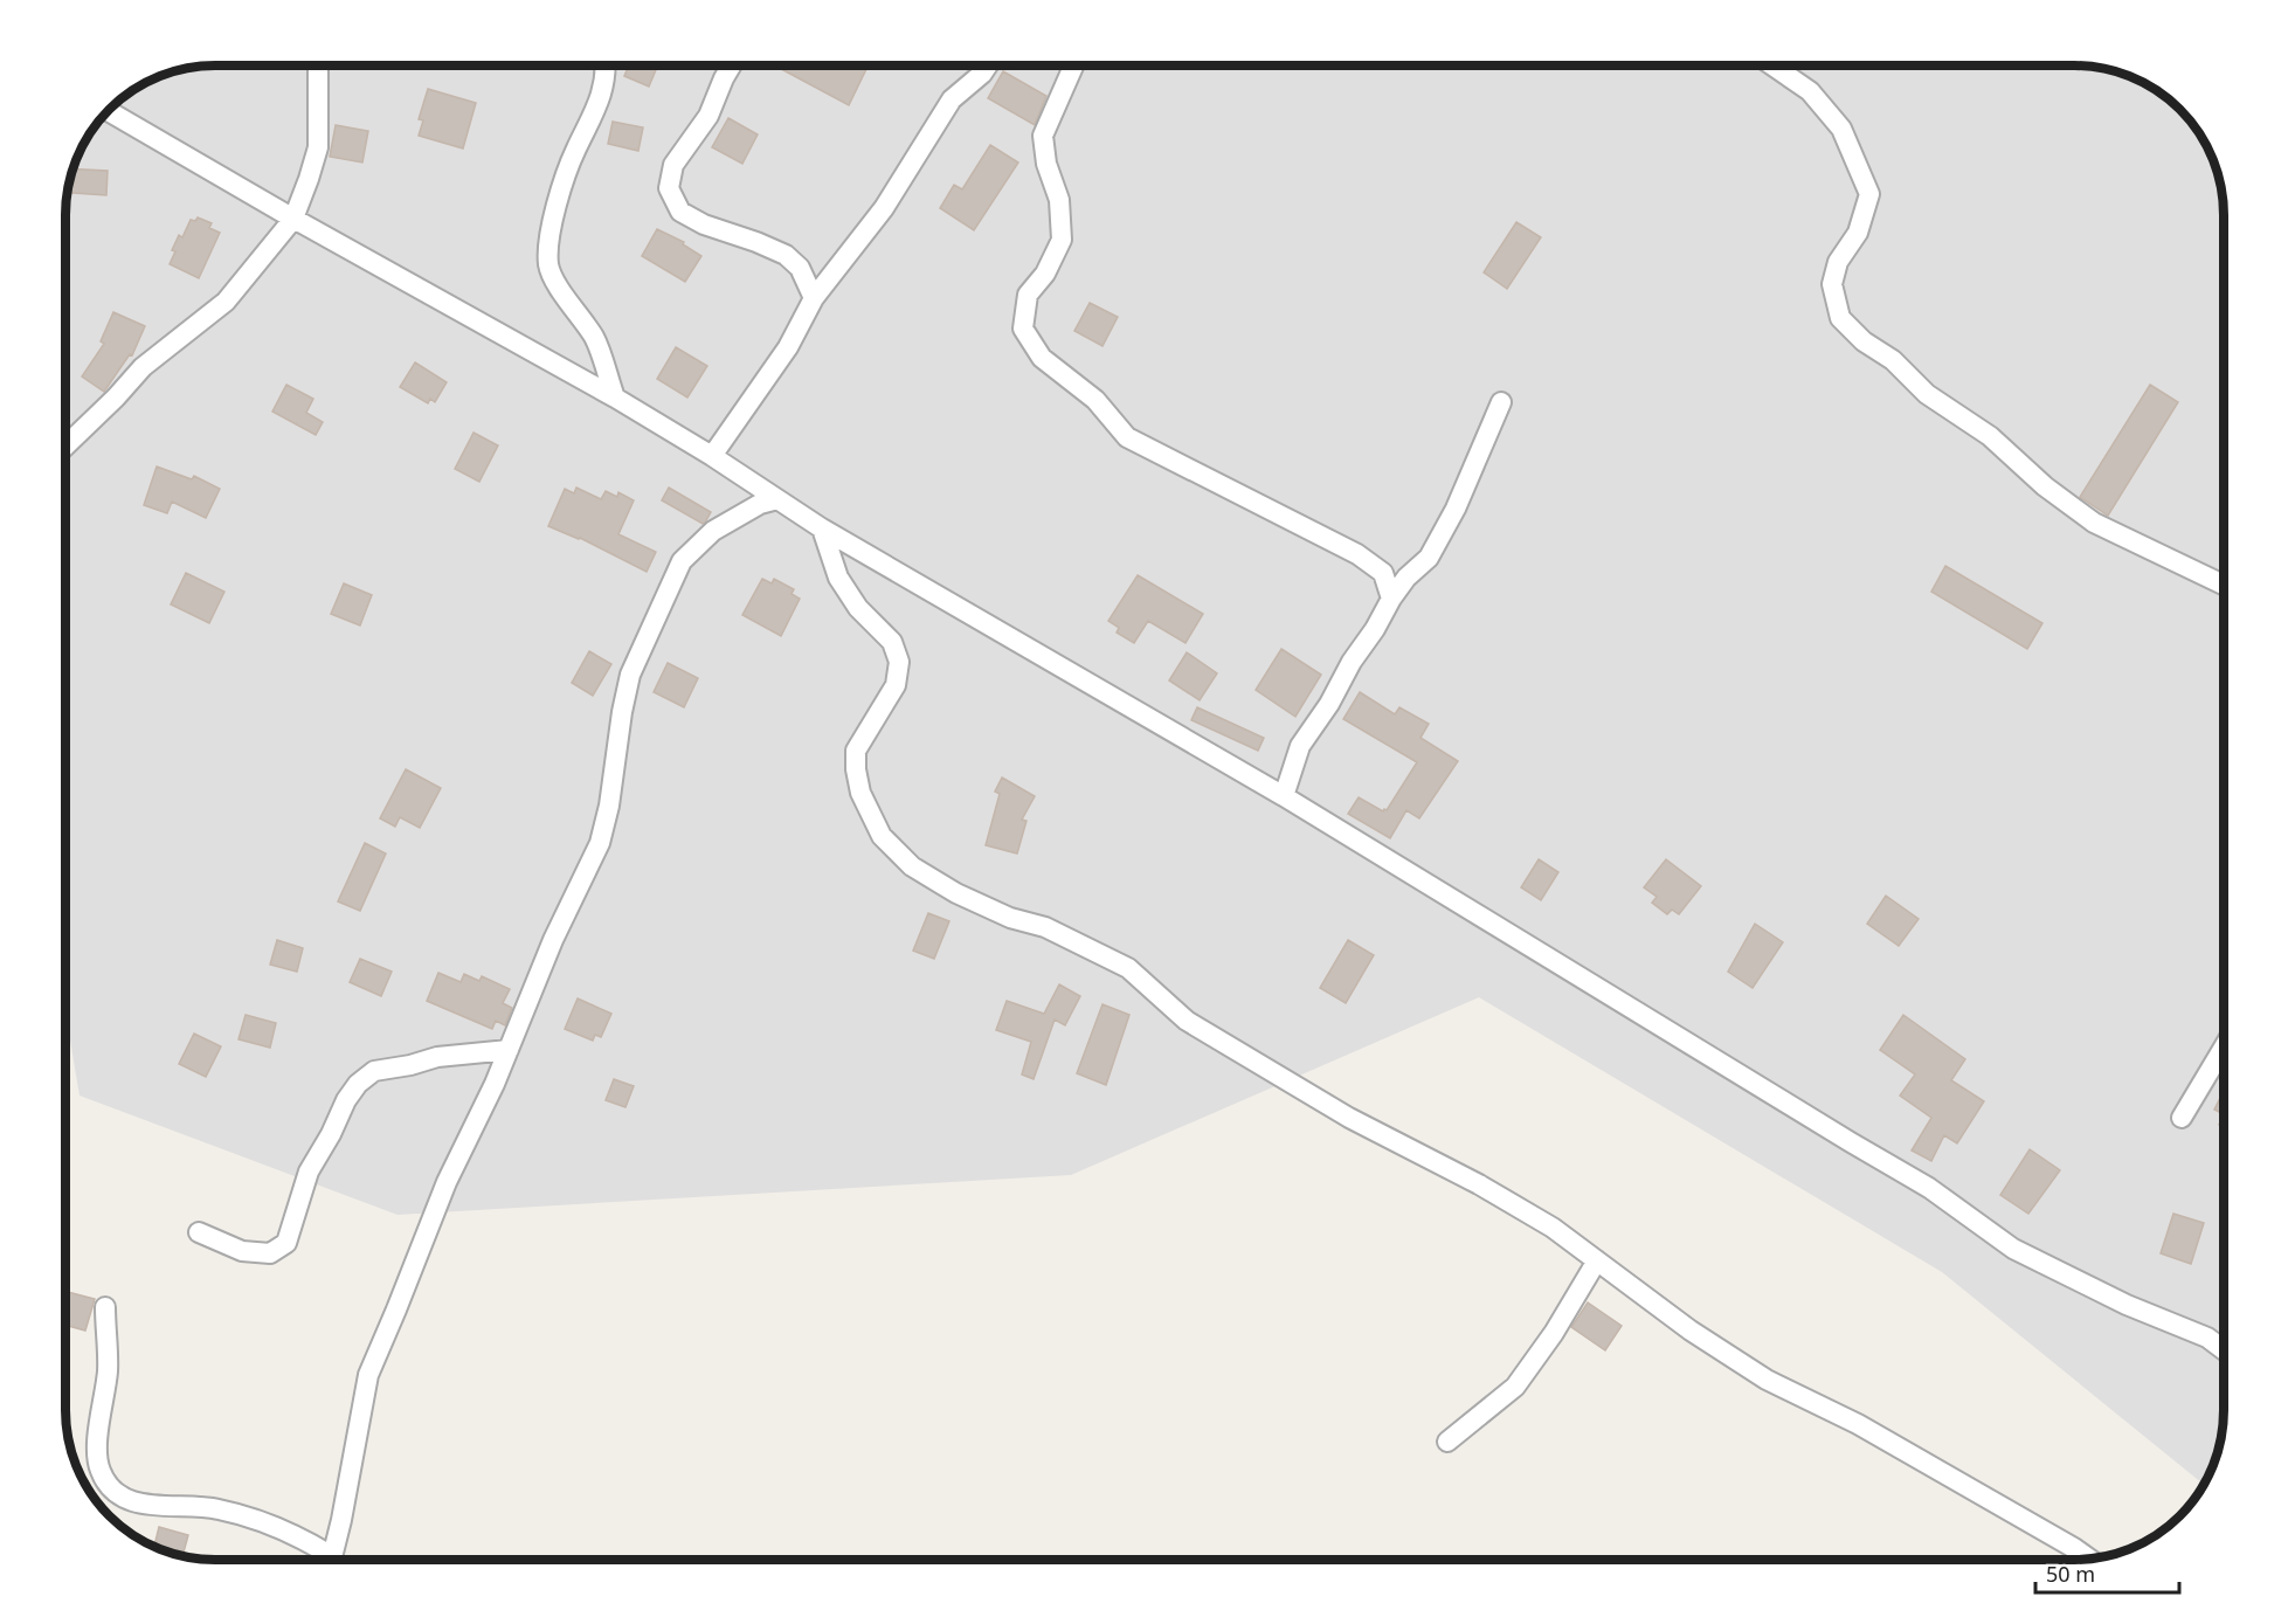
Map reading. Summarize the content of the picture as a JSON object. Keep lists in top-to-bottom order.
{
  "scale_bar": "50 m"
}
